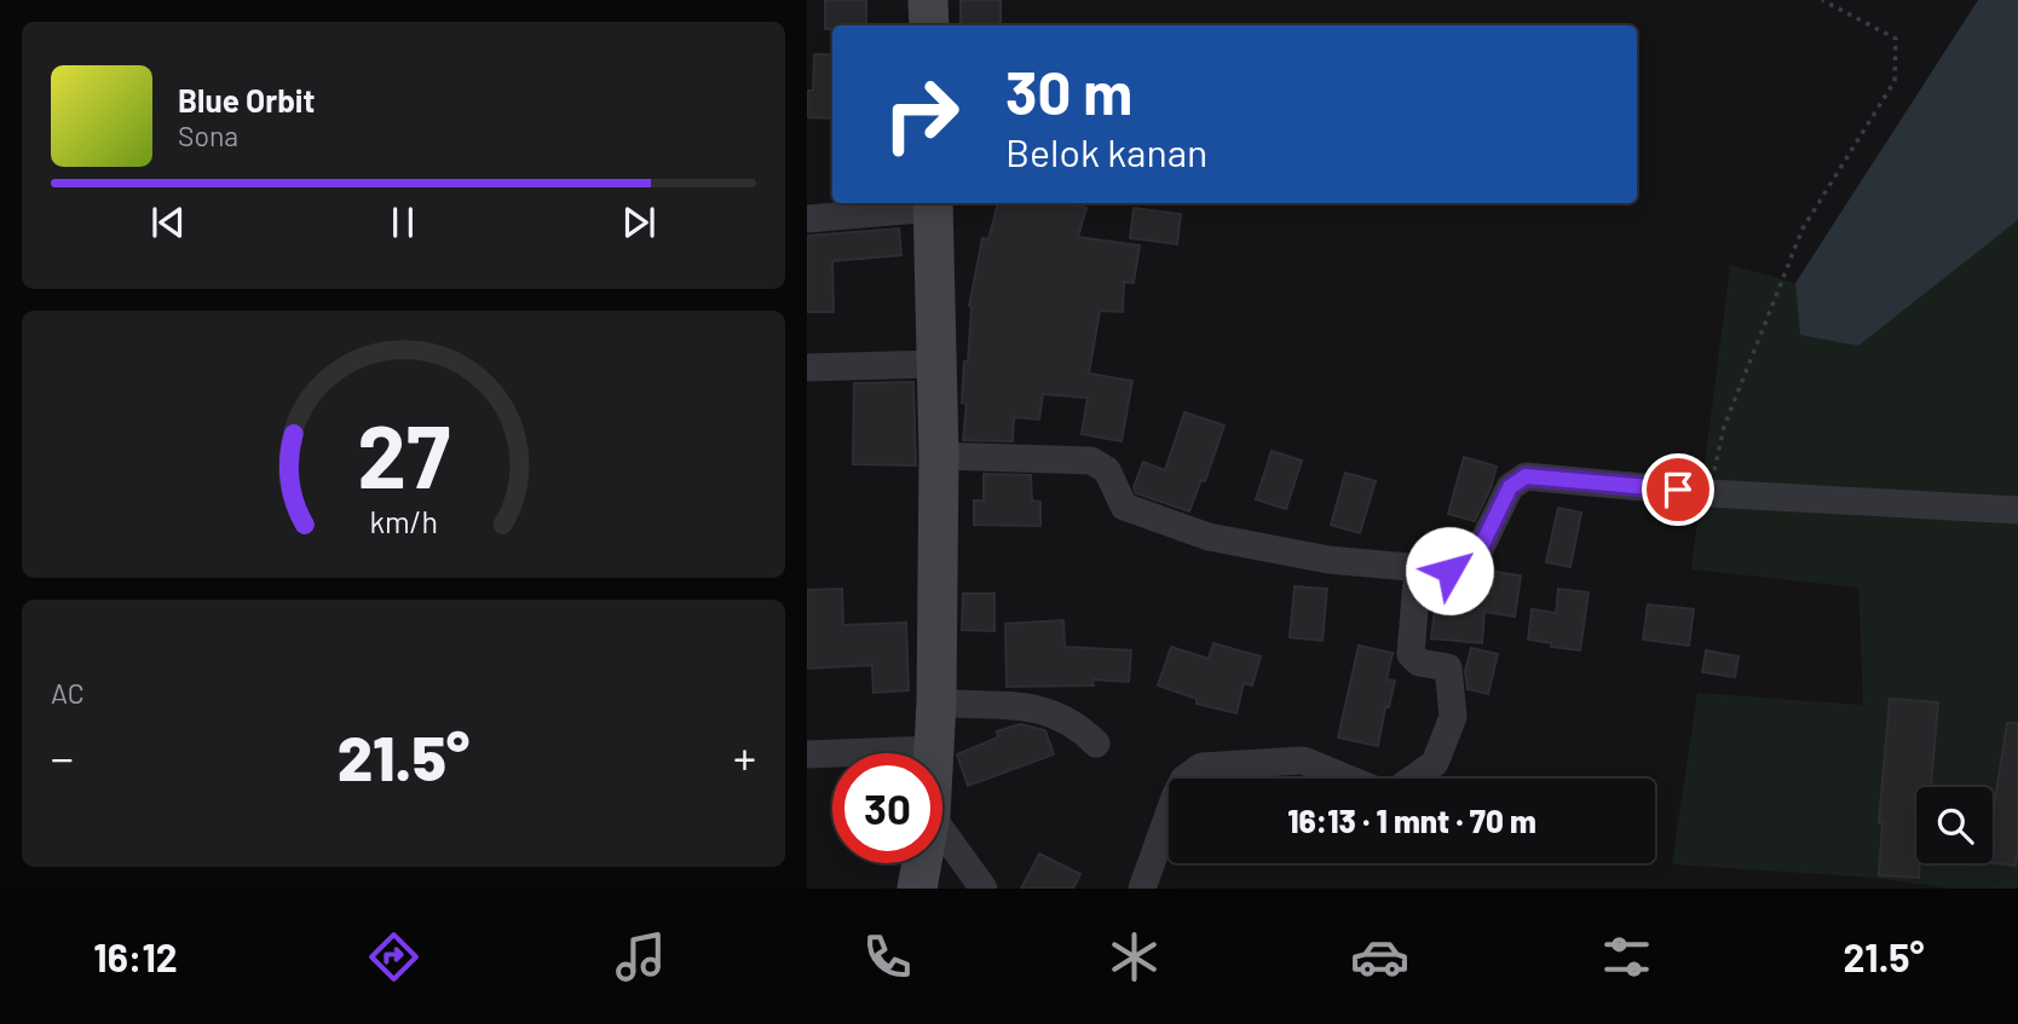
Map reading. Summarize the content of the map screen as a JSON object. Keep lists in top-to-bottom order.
{
  "page": {
    "turn": ["30 m", "Belok kanan"],
    "song": ["Blue Orbit", "Sona"],
    "tile": "AC",
    "heat": ["−", "21.5°", "+"],
    "limit": "30",
    "trip": "16:13 · 1 mnt · 70 m",
    "tabs": ["16:12", "21.5°"],
    "gauge": ["27", "km/h"]
  }
}
